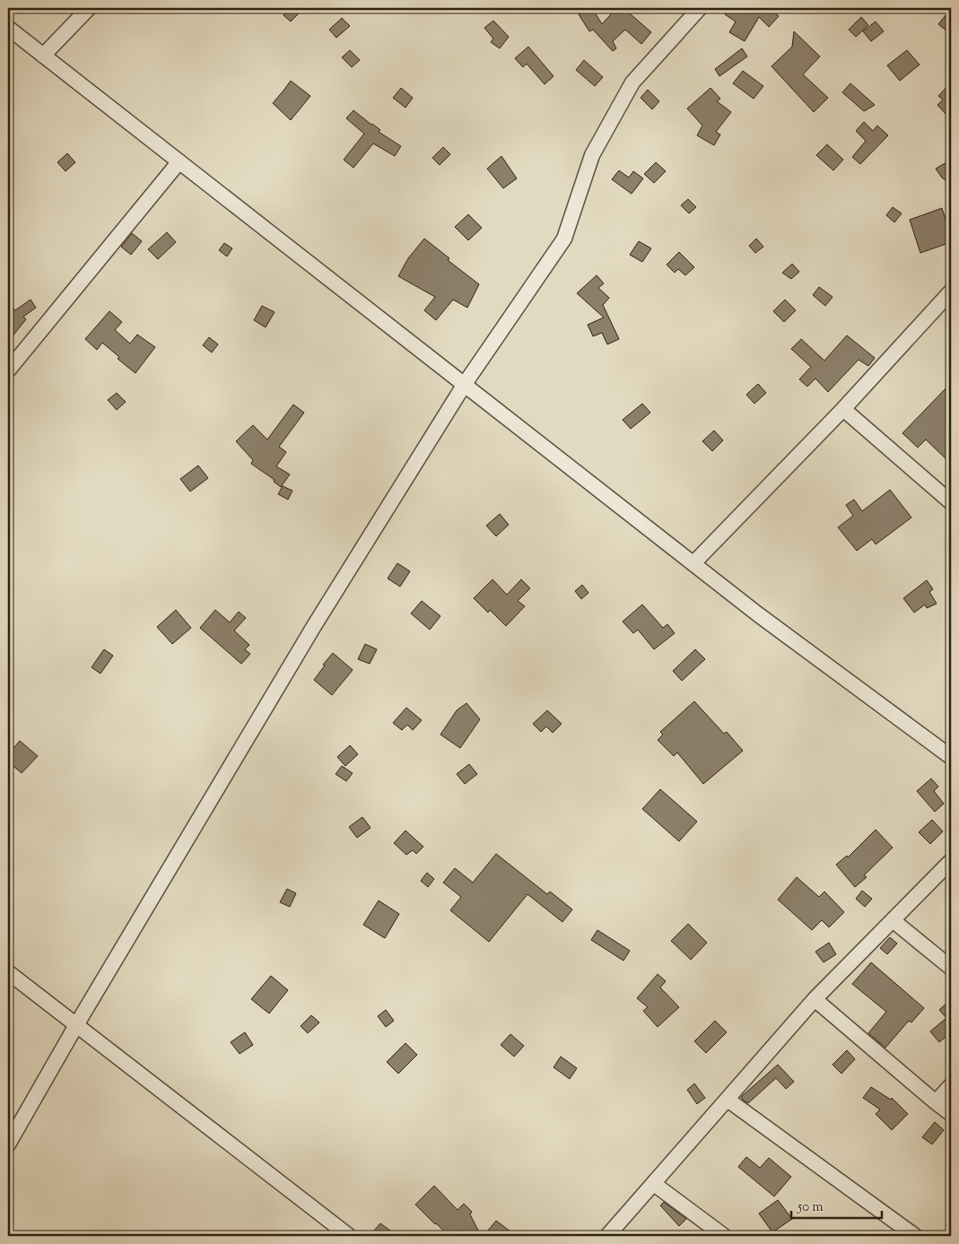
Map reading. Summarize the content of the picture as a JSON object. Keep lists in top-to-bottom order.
{
  "scale_bar": "50 m"
}
